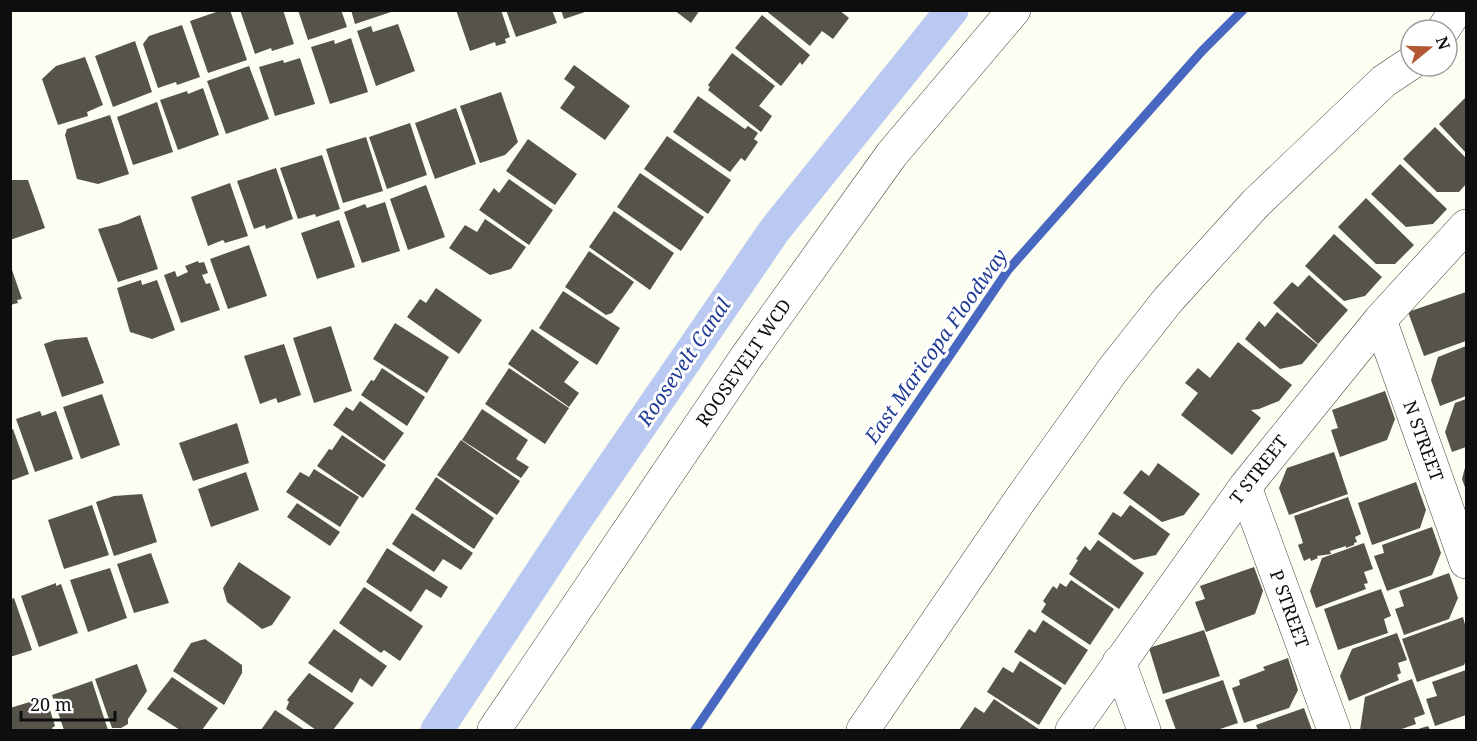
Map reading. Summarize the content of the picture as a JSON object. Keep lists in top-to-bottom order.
{
  "streets": {
    "street": [
      "ROOSEVELT WCD",
      "N STREET",
      "T STREET",
      "P STREET"
    ]
  },
  "crossings": [
    ["N STREET", "T STREET"],
    ["T STREET", "P STREET"]
  ],
  "water": ["East Maricopa Floodway", "Roosevelt Canal"],
  "scale_bar": "20 m",
  "north": "right"
}
